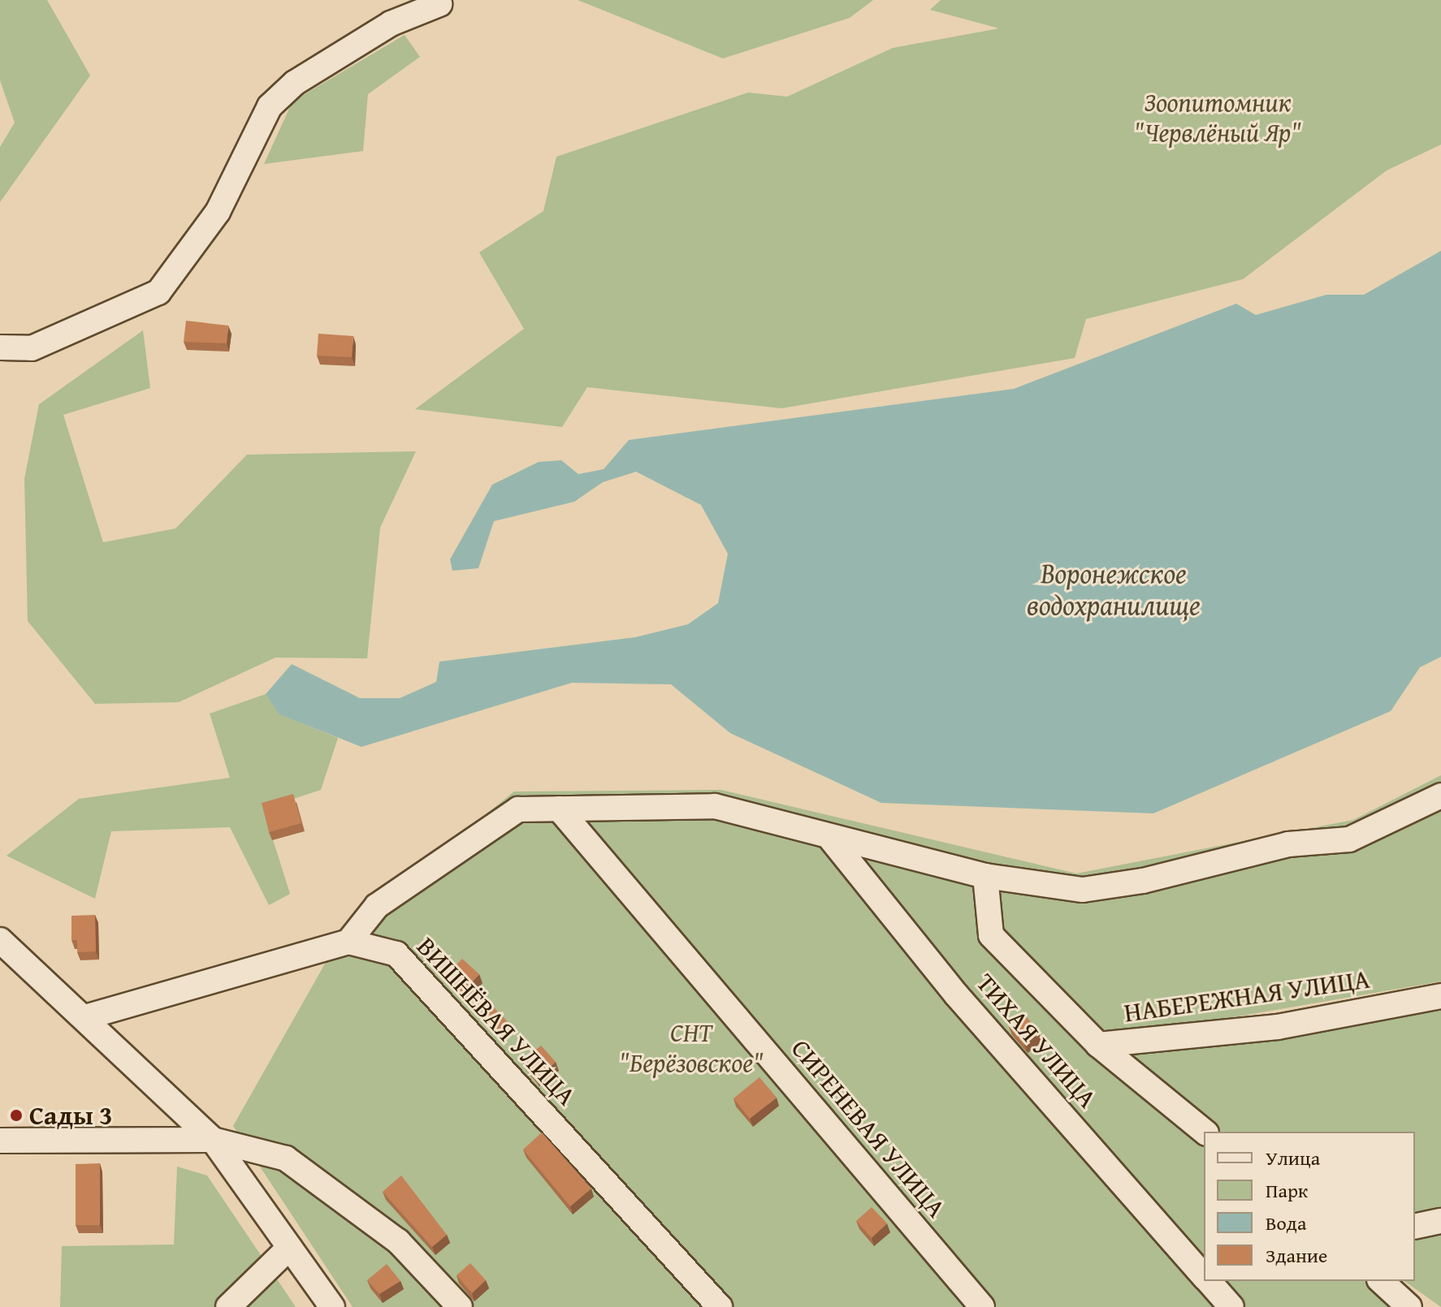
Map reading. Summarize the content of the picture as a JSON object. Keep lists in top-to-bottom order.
{
  "streets": {
    "street": [
      "НАБЕРЕЖНАЯ УЛИЦА",
      "ВИШНЁВАЯ УЛИЦА",
      "ТИХАЯ УЛИЦА",
      "СИРЕНЕВАЯ УЛИЦА"
    ]
  },
  "water": ["Воронежское водохранилище"],
  "parks": ["Зоопитомник \"Червлёный Яр\"", "СНТ \"Берёзовское\""],
  "places": ["Сады 3"],
  "legend": [
    "Улица",
    "Парк",
    "Вода",
    "Здание"
  ]
}
